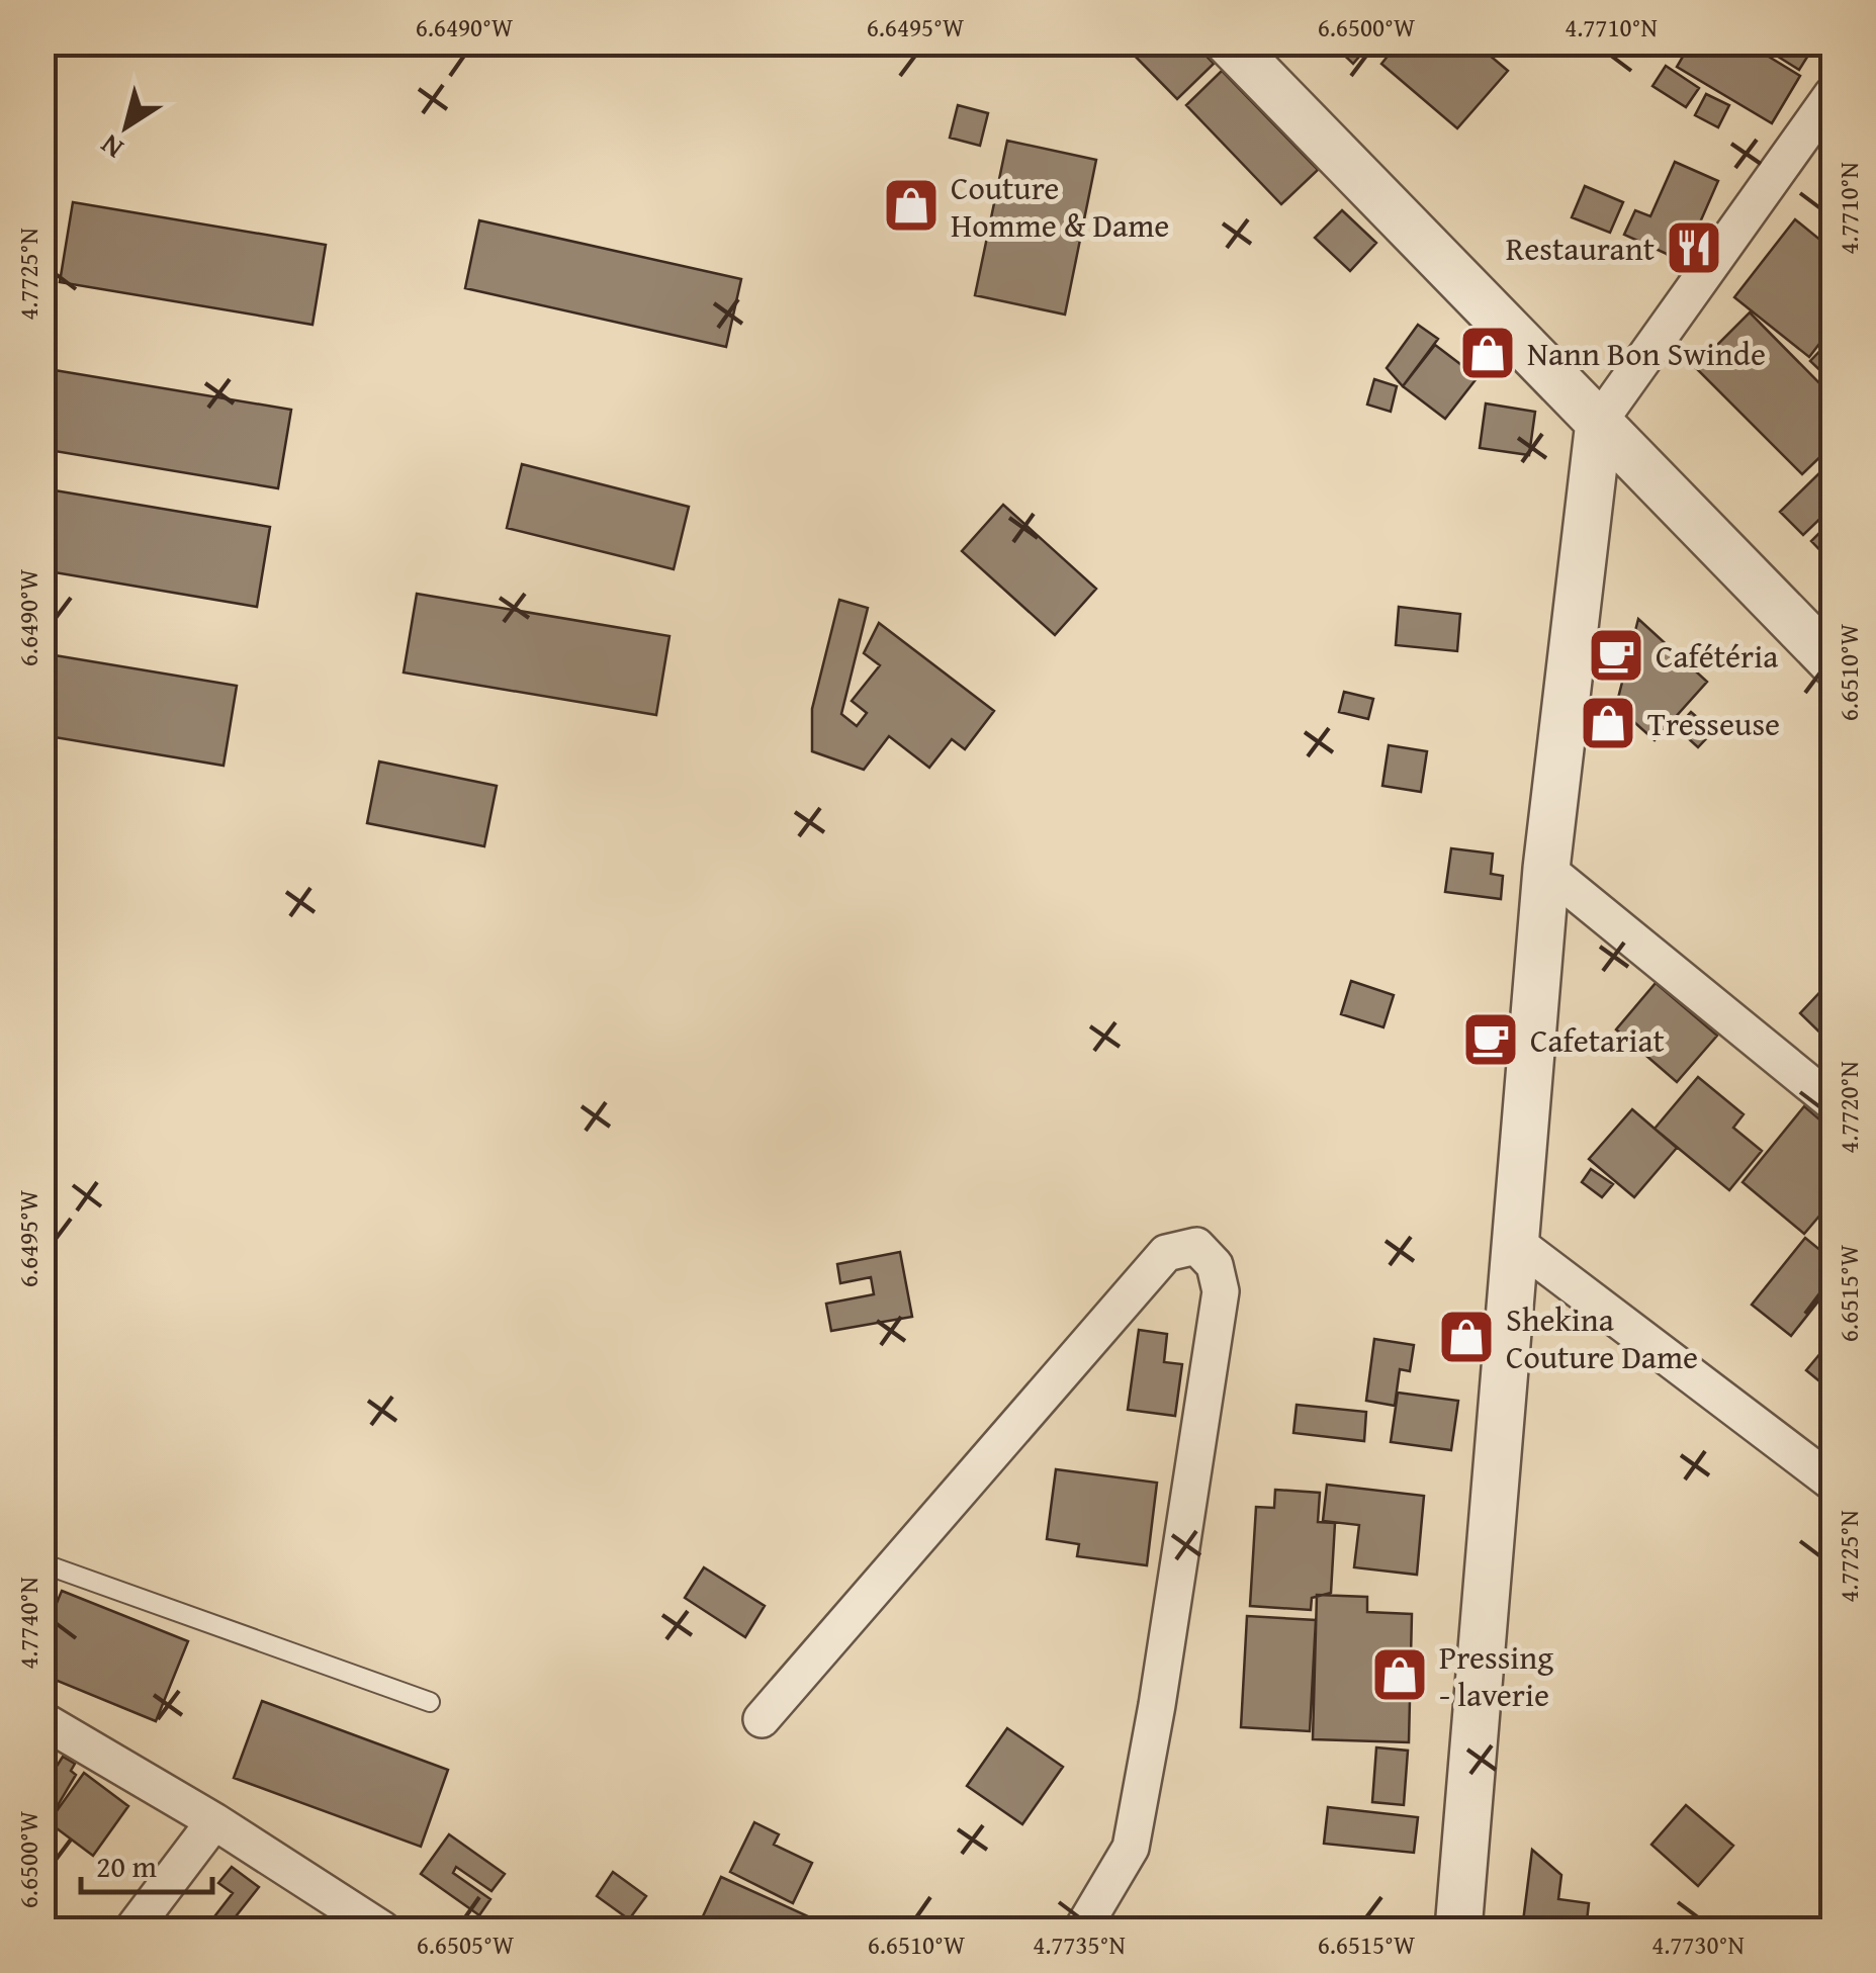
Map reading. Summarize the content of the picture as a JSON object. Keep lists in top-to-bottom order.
{
  "places": {
    "shop": [
      "Couture Homme & Dame",
      "Nann Bon Swinde",
      "Tresseuse",
      "Shekina Couture Dame",
      "Pressing - laverie"
    ],
    "restaurant": ["Restaurant"],
    "cafe": ["Cafétéria", "Cafetariat"]
  },
  "scale_bar": "20 m",
  "north": "bottom left",
  "coordinates": [
    "6.6490°W",
    "6.6495°W",
    "6.6500°W",
    "4.7710°N",
    "4.7725°N",
    "6.6510°W",
    "4.7720°N",
    "6.6515°W",
    "4.7740°N",
    "6.6505°W",
    "4.7735°N",
    "4.7730°N"
  ]
}
